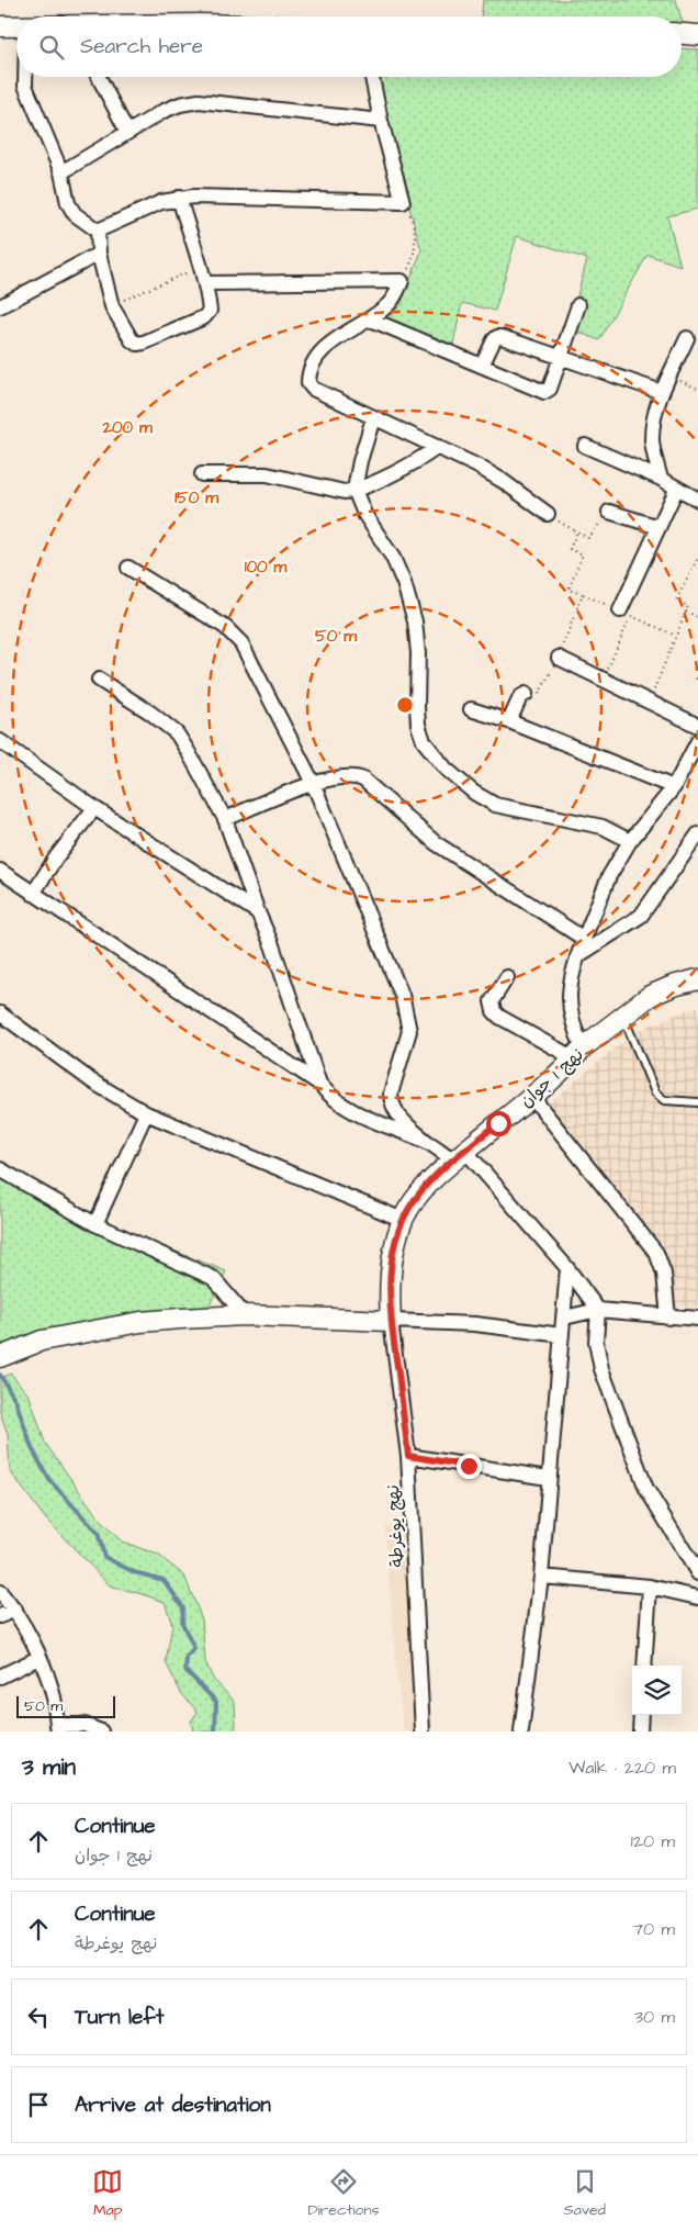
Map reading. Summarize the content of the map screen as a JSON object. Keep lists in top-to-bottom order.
{
  "streets": {
    "street": ["نهج 1 جوان", "نهج يوغرطة"]
  },
  "crossings": [
    ["نهج 1 جوان", "نهج يوغرطة"]
  ],
  "scale_bar": "50 m",
  "page": {
    "search": "Search here",
    "scale": "50 m",
    "heading": ["3 min", "Walk · 220 m"],
    "list": [
      ["Continue", "نهج 1 جوان", "120 m"],
      ["Continue", "نهج يوغرطة", "70 m"],
      ["Turn left", "30 m"],
      "Arrive at destination"
    ],
    "nav": ["Map", "Directions", "Saved"]
  },
  "rings": [
    "200 m",
    "150 m",
    "100 m",
    "50 m"
  ]
}
